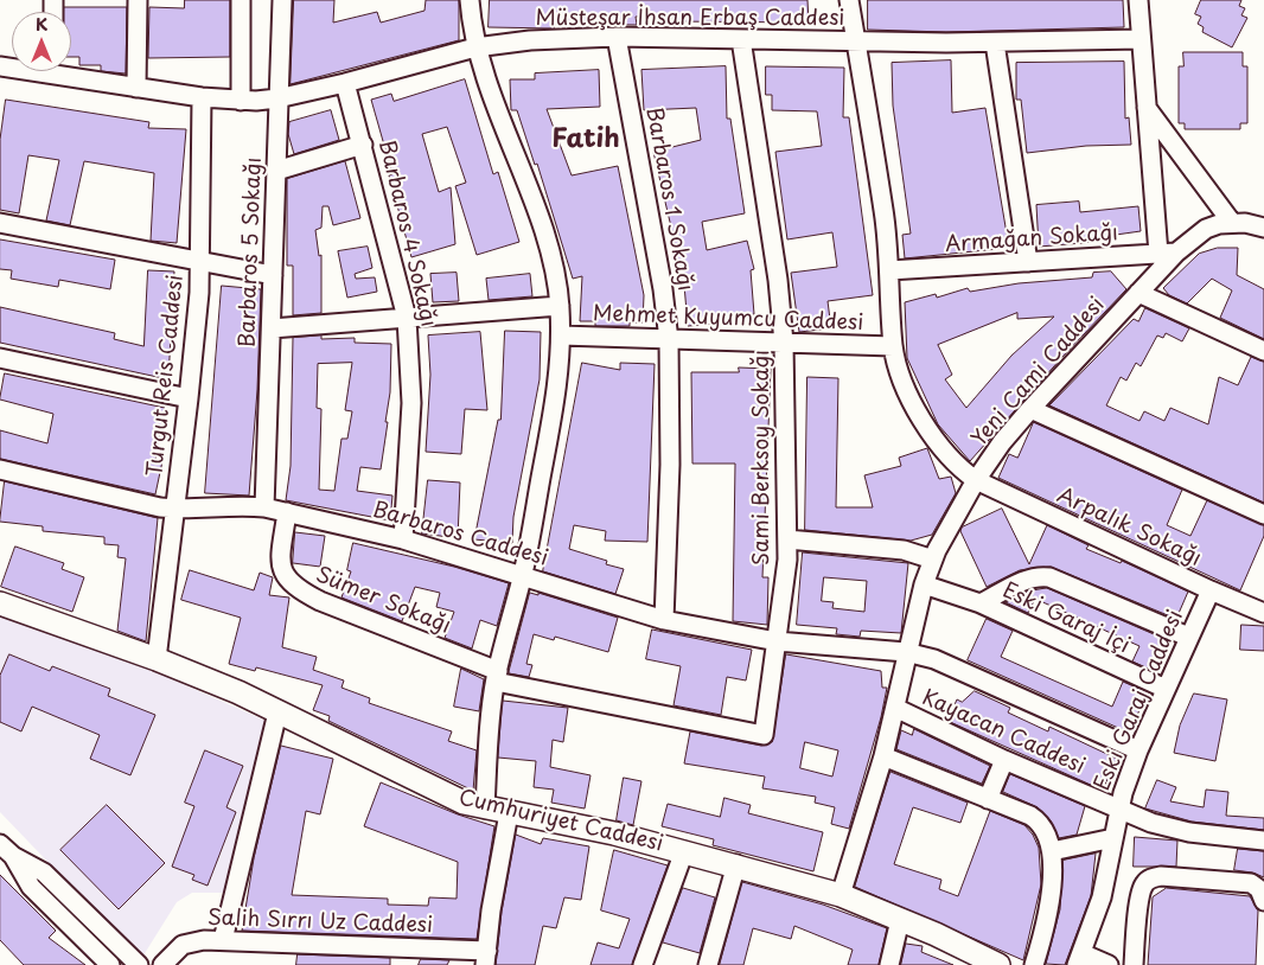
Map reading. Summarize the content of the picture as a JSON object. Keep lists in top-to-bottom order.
{
  "streets": {
    "main road": ["Cumhuriyet Caddesi"],
    "street": [
      "Müsteşar İhsan Erbaş Caddesi",
      "Barbaros 1 Sokağı",
      "Barbaros 4 Sokağı",
      "Armağan Sokağı",
      "Barbaros 5 Sokağı",
      "Mehmet Kuyumcu Caddesi",
      "Yeni Cami Caddesi",
      "Turgut Reis Caddesi",
      "Sami Berksoy Sokağı",
      "Arpalık Sokağı",
      "Barbaros Caddesi",
      "Sümer Sokağı",
      "Eski Garaj İçi",
      "Eski Garaj Caddesi",
      "Kayacan Caddesi",
      "Salih Sırrı Uz Caddesi"
    ]
  },
  "crossings": [
    ["Müsteşar İhsan Erbaş Caddesi", "Barbaros 1 Sokağı"],
    ["Müsteşar İhsan Erbaş Caddesi", "Barbaros 4 Sokağı"],
    ["Müsteşar İhsan Erbaş Caddesi", "Barbaros 5 Sokağı"],
    ["Müsteşar İhsan Erbaş Caddesi", "Turgut Reis Caddesi"],
    ["Müsteşar İhsan Erbaş Caddesi", "Sami Berksoy Sokağı"],
    ["Müsteşar İhsan Erbaş Caddesi", "Arpalık Sokağı"],
    ["Barbaros 1 Sokağı", "Mehmet Kuyumcu Caddesi"],
    ["Barbaros 1 Sokağı", "Barbaros Caddesi"],
    ["Barbaros 4 Sokağı", "Barbaros Caddesi"],
    ["Armağan Sokağı", "Yeni Cami Caddesi"],
    ["Armağan Sokağı", "Arpalık Sokağı"],
    ["Barbaros 5 Sokağı", "Barbaros Caddesi"],
    ["Mehmet Kuyumcu Caddesi", "Sami Berksoy Sokağı"],
    ["Mehmet Kuyumcu Caddesi", "Arpalık Sokağı"],
    ["Yeni Cami Caddesi", "Arpalık Sokağı"],
    ["Yeni Cami Caddesi", "Barbaros Caddesi"],
    ["Yeni Cami Caddesi", "Eski Garaj İçi"],
    ["Yeni Cami Caddesi", "Kayacan Caddesi"],
    ["Yeni Cami Caddesi", "Cumhuriyet Caddesi"],
    ["Turgut Reis Caddesi", "Barbaros Caddesi"],
    ["Turgut Reis Caddesi", "Cumhuriyet Caddesi"],
    ["Sami Berksoy Sokağı", "Barbaros Caddesi"],
    ["Sami Berksoy Sokağı", "Sümer Sokağı"],
    ["Arpalık Sokağı", "Eski Garaj Caddesi"],
    ["Barbaros Caddesi", "Sümer Sokağı"],
    ["Barbaros Caddesi", "Eski Garaj Caddesi"],
    ["Eski Garaj İçi", "Eski Garaj Caddesi"],
    ["Eski Garaj Caddesi", "Kayacan Caddesi"]
  ],
  "districts": ["Fatih"],
  "north": "top"
}
